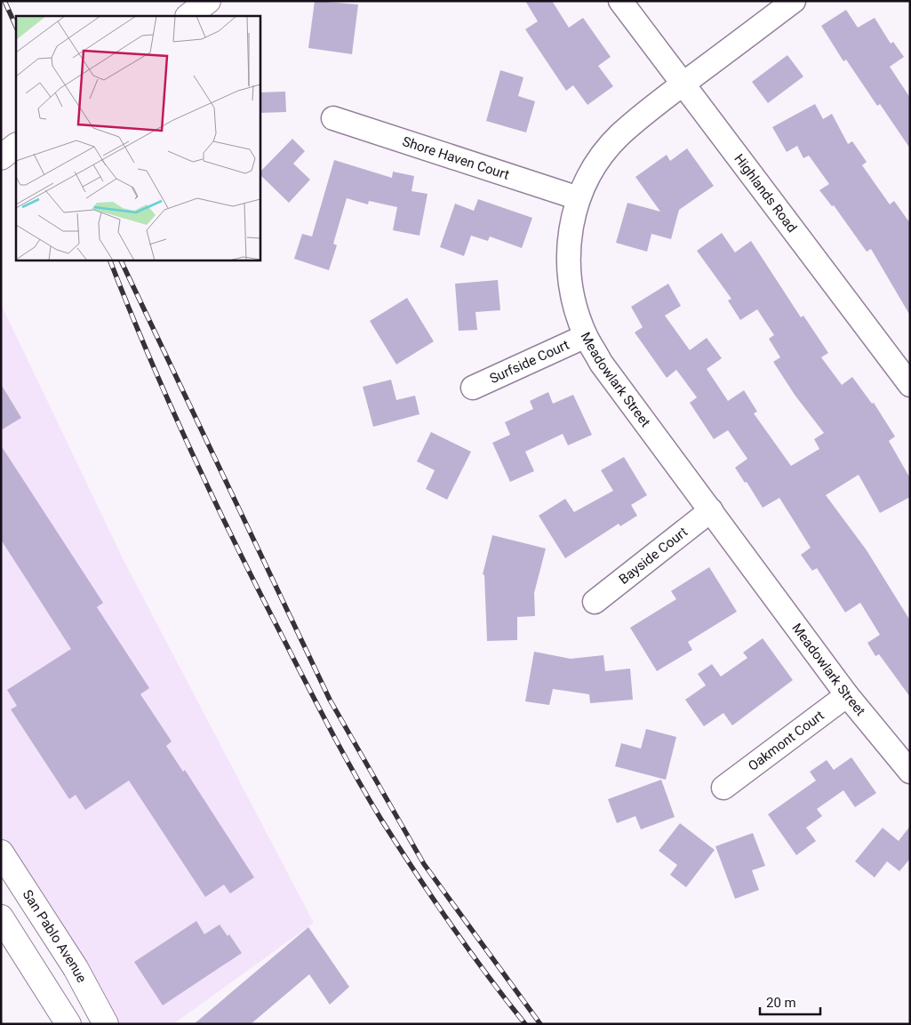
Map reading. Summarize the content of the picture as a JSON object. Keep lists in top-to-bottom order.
{
  "streets": {
    "main road": ["San Pablo Avenue"],
    "street": [
      "Shore Haven Court",
      "Highlands Road",
      "Surfside Court",
      "Meadowlark Street",
      "Bayside Court",
      "Oakmont Court"
    ]
  },
  "crossings": [
    ["Shore Haven Court", "Meadowlark Street"],
    ["Highlands Road", "Meadowlark Street"],
    ["Surfside Court", "Meadowlark Street"],
    ["Meadowlark Street", "Bayside Court"],
    ["Meadowlark Street", "Oakmont Court"]
  ],
  "scale_bar": "20 m"
}
